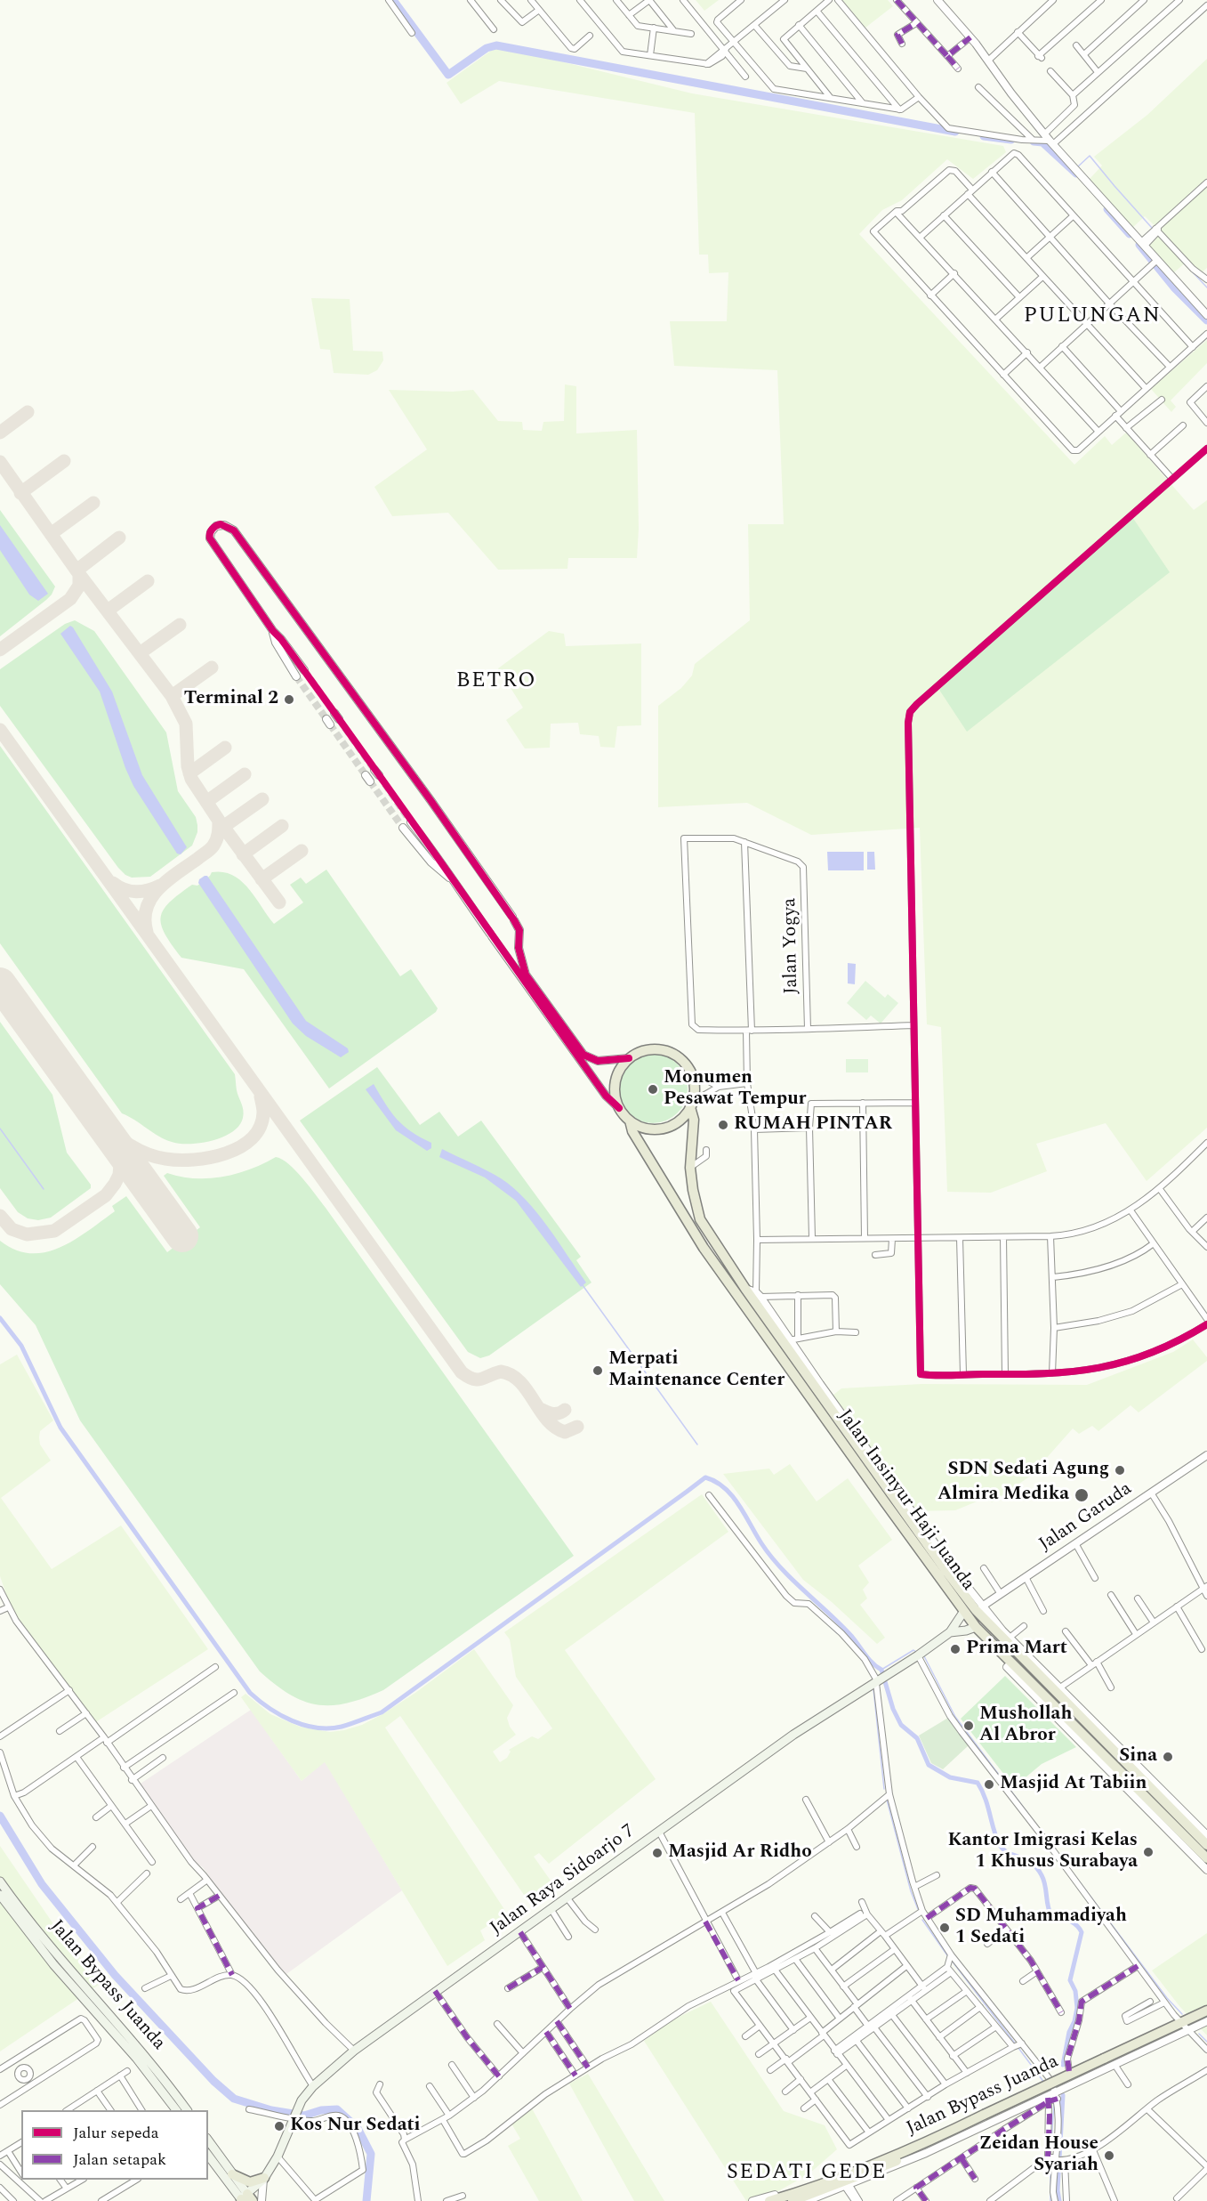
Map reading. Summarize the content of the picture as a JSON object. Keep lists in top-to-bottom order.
{
  "streets": {
    "highway": ["Jalan Insinyur Haji Juanda", "Jalan Bypass Juanda"],
    "main road": ["Jalan Raya Sidoarjo 7"],
    "street": ["Jalan Yogya", "Jalan Garuda"]
  },
  "crossings": [
    ["Jalan Insinyur Haji Juanda", "Jalan Garuda"],
    ["Jalan Insinyur Haji Juanda", "Jalan Raya Sidoarjo 7"]
  ],
  "districts": ["PULUNGAN", "BETRO", "SEDATI GEDE"],
  "places": [
    "Terminal 2",
    "Monumen Pesawat Tempur",
    "RUMAH PINTAR",
    "Merpati Maintenance Center",
    "SDN Sedati Agung",
    "Almira Medika",
    "Prima Mart",
    "Mushollah Al Abror",
    "Sina",
    "Masjid At Tabiin",
    "Kantor Imigrasi Kelas 1 Khusus Surabaya",
    "Masjid Ar Ridho",
    "SD Muhammadiyah 1 Sedati",
    "Kos Nur Sedati",
    "Zeidan House Syariah"
  ],
  "legend": ["Jalur sepeda", "Jalan setapak"]
}
